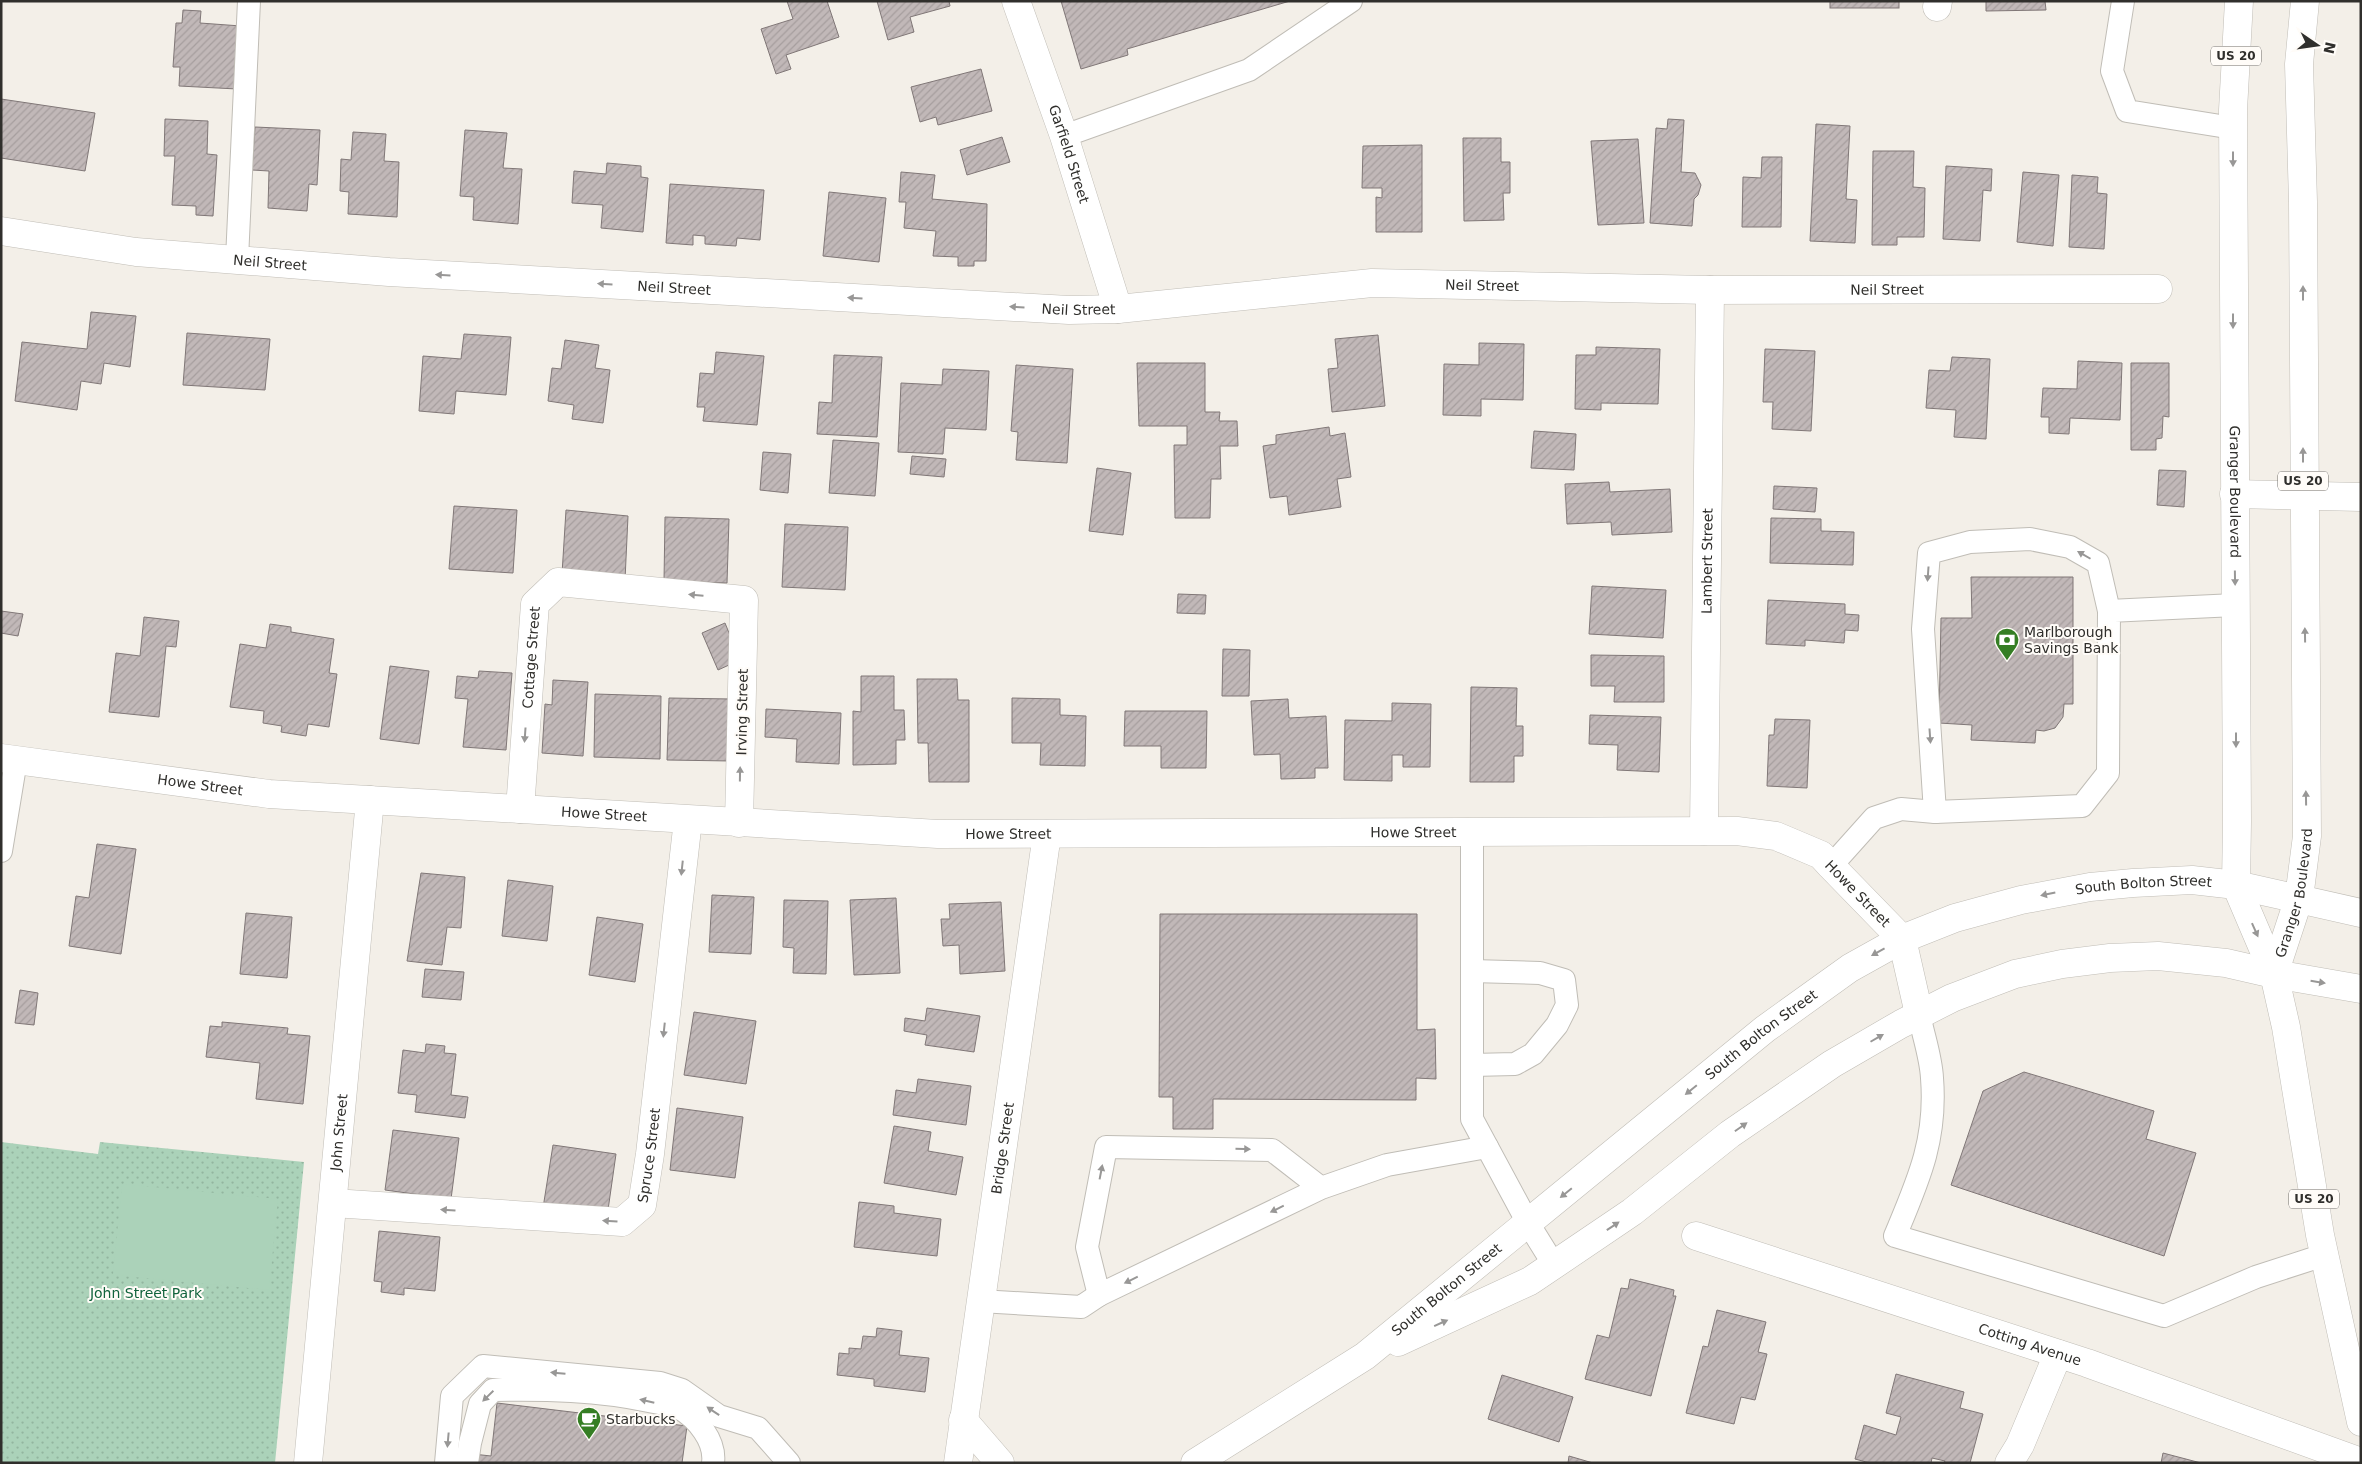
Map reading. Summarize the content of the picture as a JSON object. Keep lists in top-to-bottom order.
{
  "streets": {
    "street": [
      "US 20",
      "Garfield Street",
      "Neil Street",
      "Granger Boulevard",
      "Lambert Street",
      "Cottage Street",
      "Irving Street",
      "Howe Street",
      "South Bolton Street",
      "John Street",
      "Bridge Street",
      "Spruce Street",
      "Cotting Avenue"
    ]
  },
  "crossings": [
    ["Garfield Street", "Neil Street"],
    ["Neil Street", "Lambert Street"],
    ["Granger Boulevard", "South Bolton Street"],
    ["Lambert Street", "Howe Street"],
    ["Cottage Street", "Irving Street"],
    ["Cottage Street", "Howe Street"],
    ["Irving Street", "Howe Street"],
    ["Howe Street", "South Bolton Street"],
    ["Howe Street", "John Street"],
    ["Howe Street", "Bridge Street"],
    ["Howe Street", "Spruce Street"],
    ["John Street", "Spruce Street"]
  ],
  "one_way": ["Neil Street", "Irving Street"],
  "parks": ["John Street Park"],
  "places": {
    "bank": ["Marlborough Savings Bank"],
    "cafe": ["Starbucks"]
  },
  "north": "right"
}
